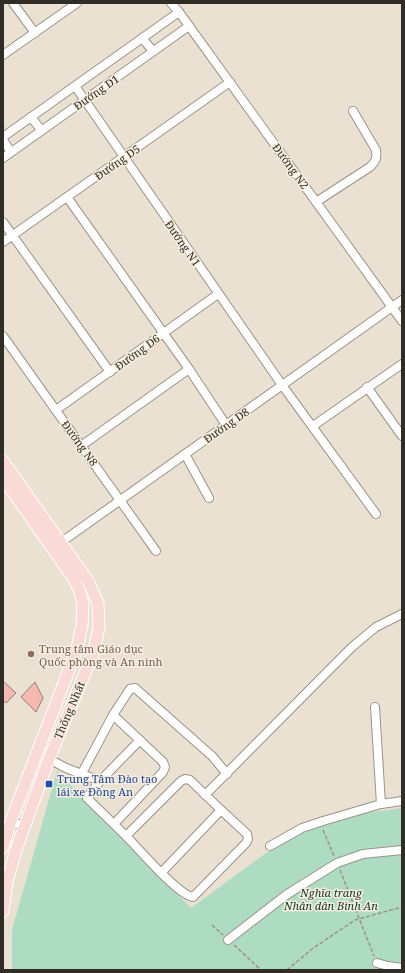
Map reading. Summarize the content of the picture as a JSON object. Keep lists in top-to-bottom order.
{
  "streets": {
    "main road": ["Thống Nhất"],
    "street": [
      "Đướng D1",
      "Đướng D5",
      "Đướng N2",
      "Đướng N1",
      "Đường D6",
      "Đường D8",
      "Đướng N8"
    ]
  },
  "crossings": [
    ["Đướng D1", "Đướng N2"],
    ["Đướng D1", "Đướng N1"],
    ["Đướng D5", "Đướng N2"],
    ["Đướng D5", "Đướng N1"],
    ["Đướng N2", "Đường D8"],
    ["Đướng N1", "Đường D6"],
    ["Đướng N1", "Đường D8"],
    ["Đường D6", "Đướng N8"],
    ["Đường D8", "Đướng N8"],
    ["Đường D8", "Thống Nhất"]
  ],
  "parks": ["Nghĩa trang Nhân dân Bình An"],
  "places": {
    "other": ["Trung tâm Giáo dục Quốc phòng và An ninh"],
    "transit": ["Trung Tâm Đào tạo lái xe Đồng An"]
  }
}
